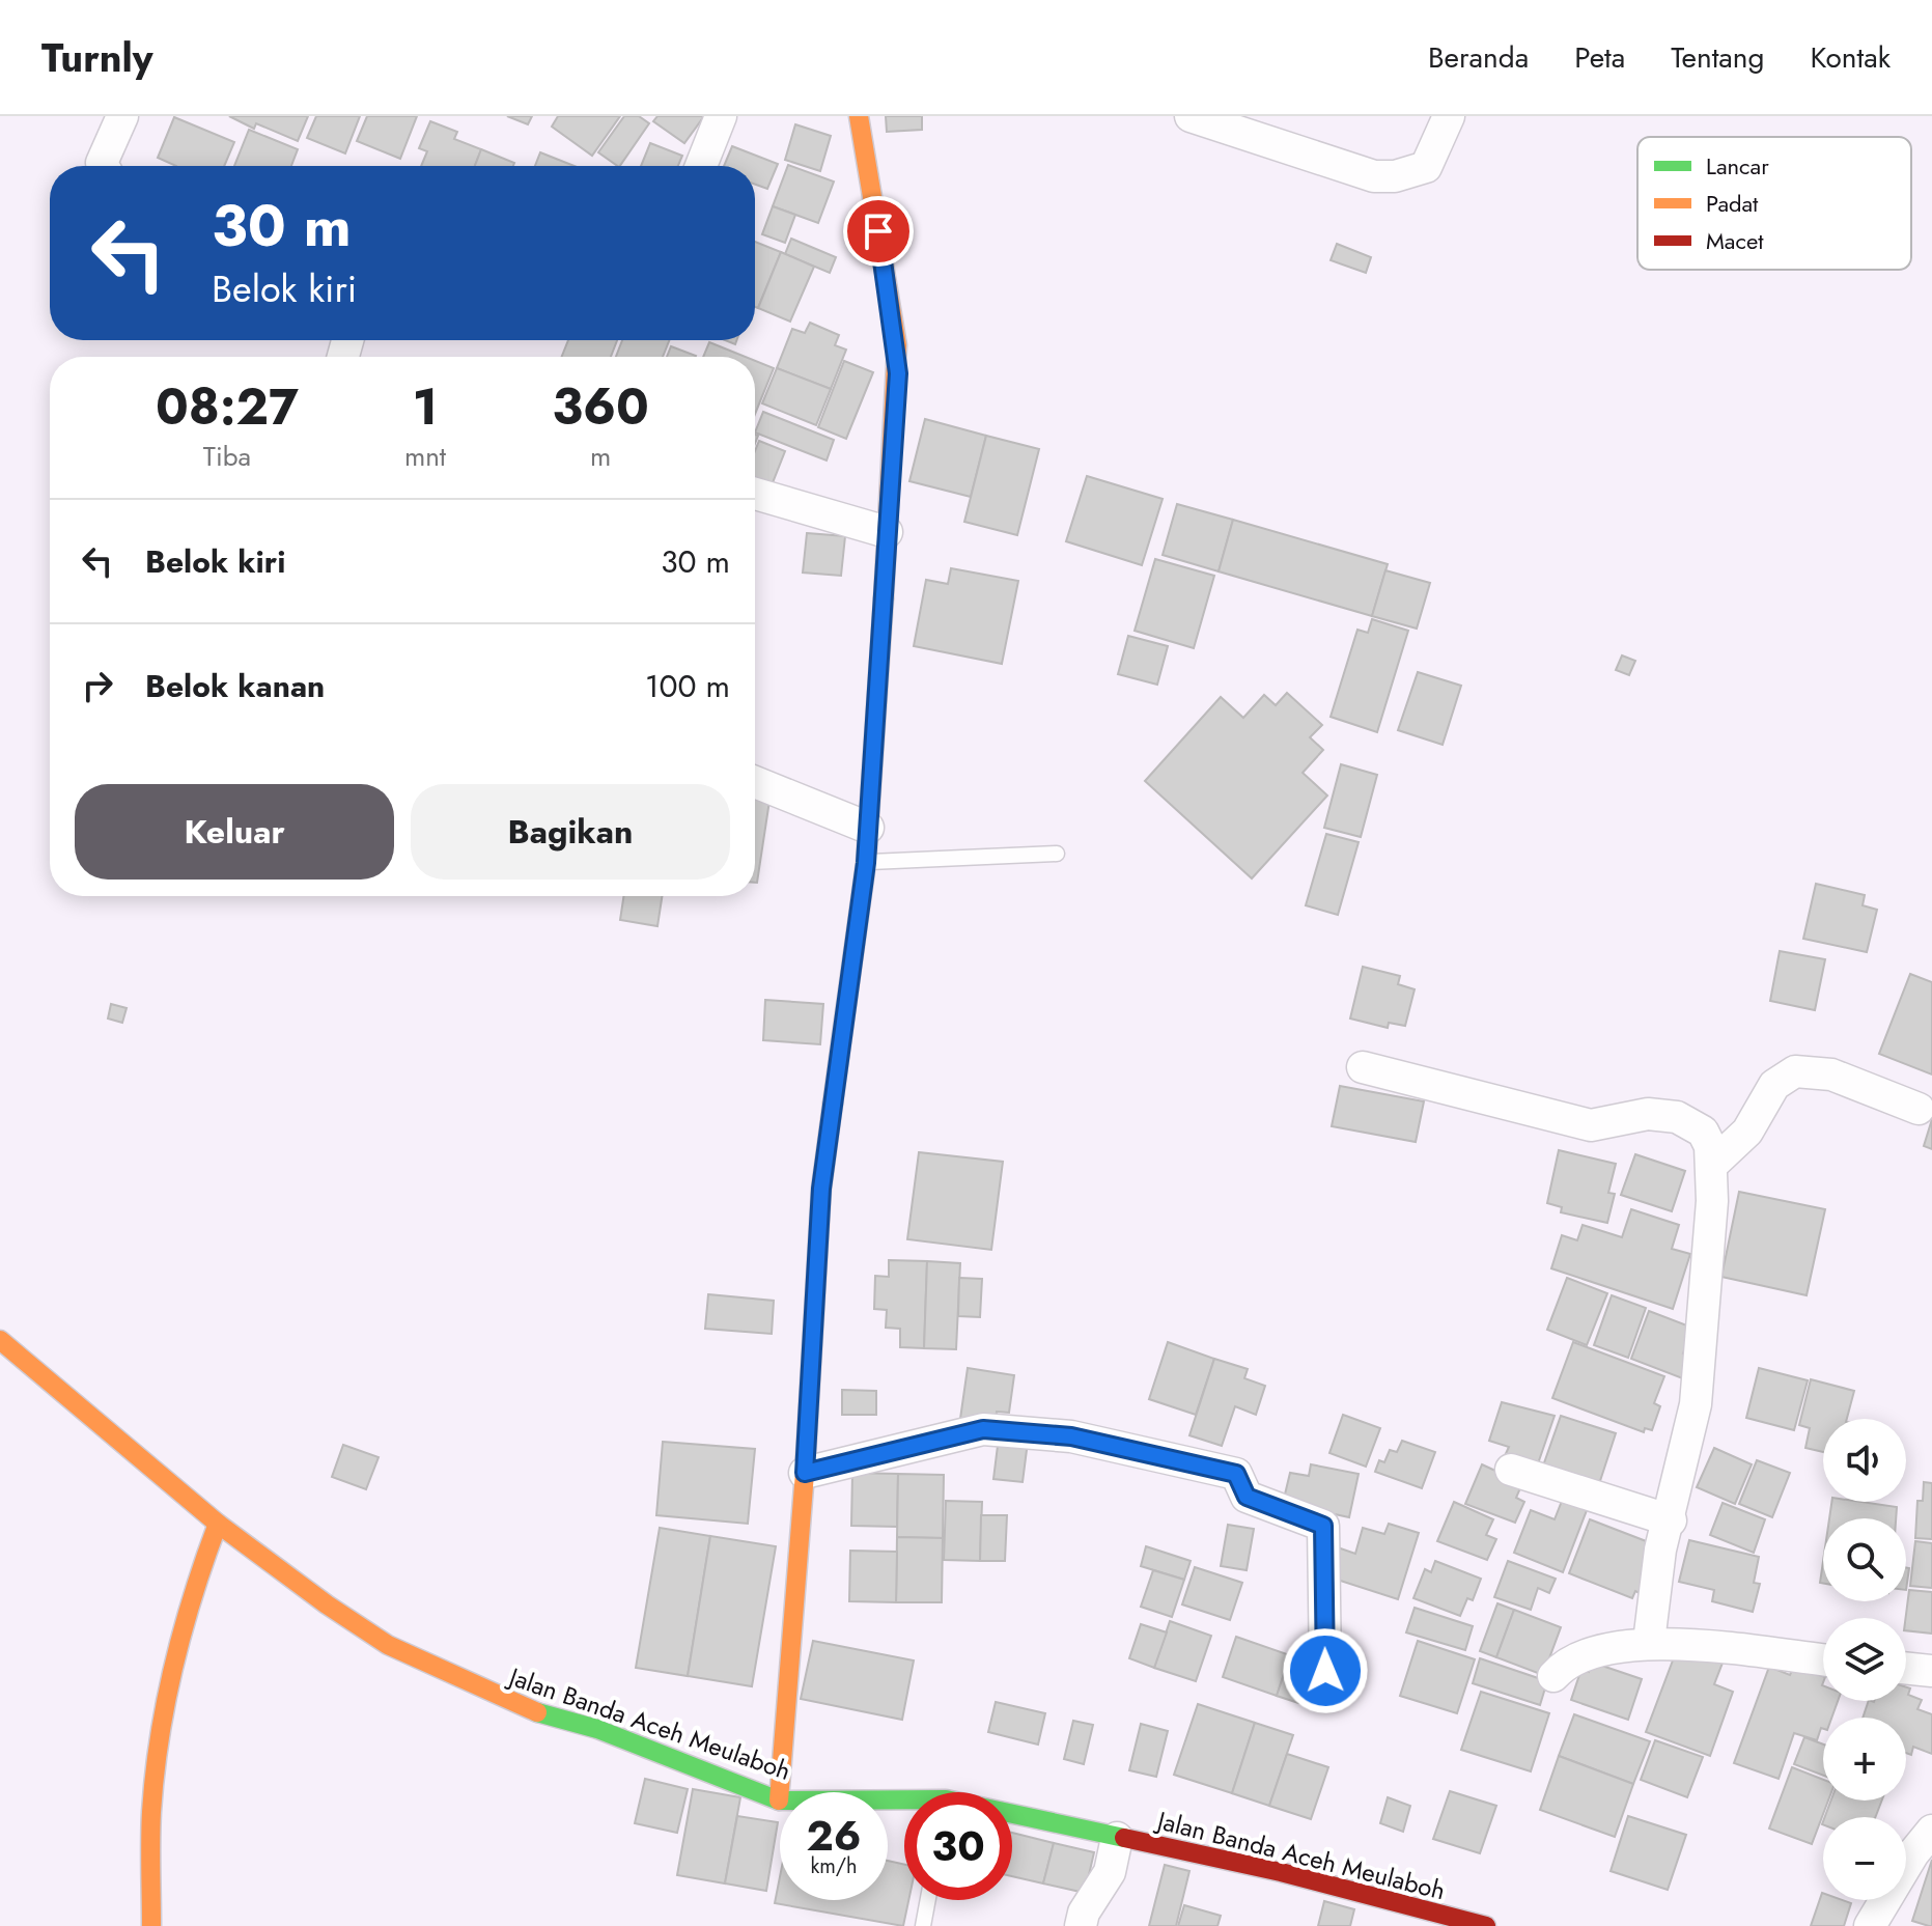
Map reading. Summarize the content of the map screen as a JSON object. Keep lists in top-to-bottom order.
{
  "streets": {
    "main road": ["Jalan Banda Aceh Meulaboh"]
  },
  "legend": ["Lancar", "Padat", "Macet"],
  "page": {
    "header": "Turnly",
    "nav": [
      "Beranda",
      "Peta",
      "Tentang",
      "Kontak"
    ],
    "turn": ["30 m", "Belok kiri"],
    "eta": [
      "08:27",
      "Tiba",
      "1",
      "mnt",
      "360",
      "m"
    ],
    "list": [
      {
        "name": "Belok kiri",
        "value": "30 m"
      },
      {
        "name": "Belok kanan",
        "value": "100 m"
      }
    ],
    "buttons": ["Keluar", "Bagikan"],
    "map_buttons": ["+", "−"],
    "speed": "26 km/h",
    "limit": "30"
  }
}
